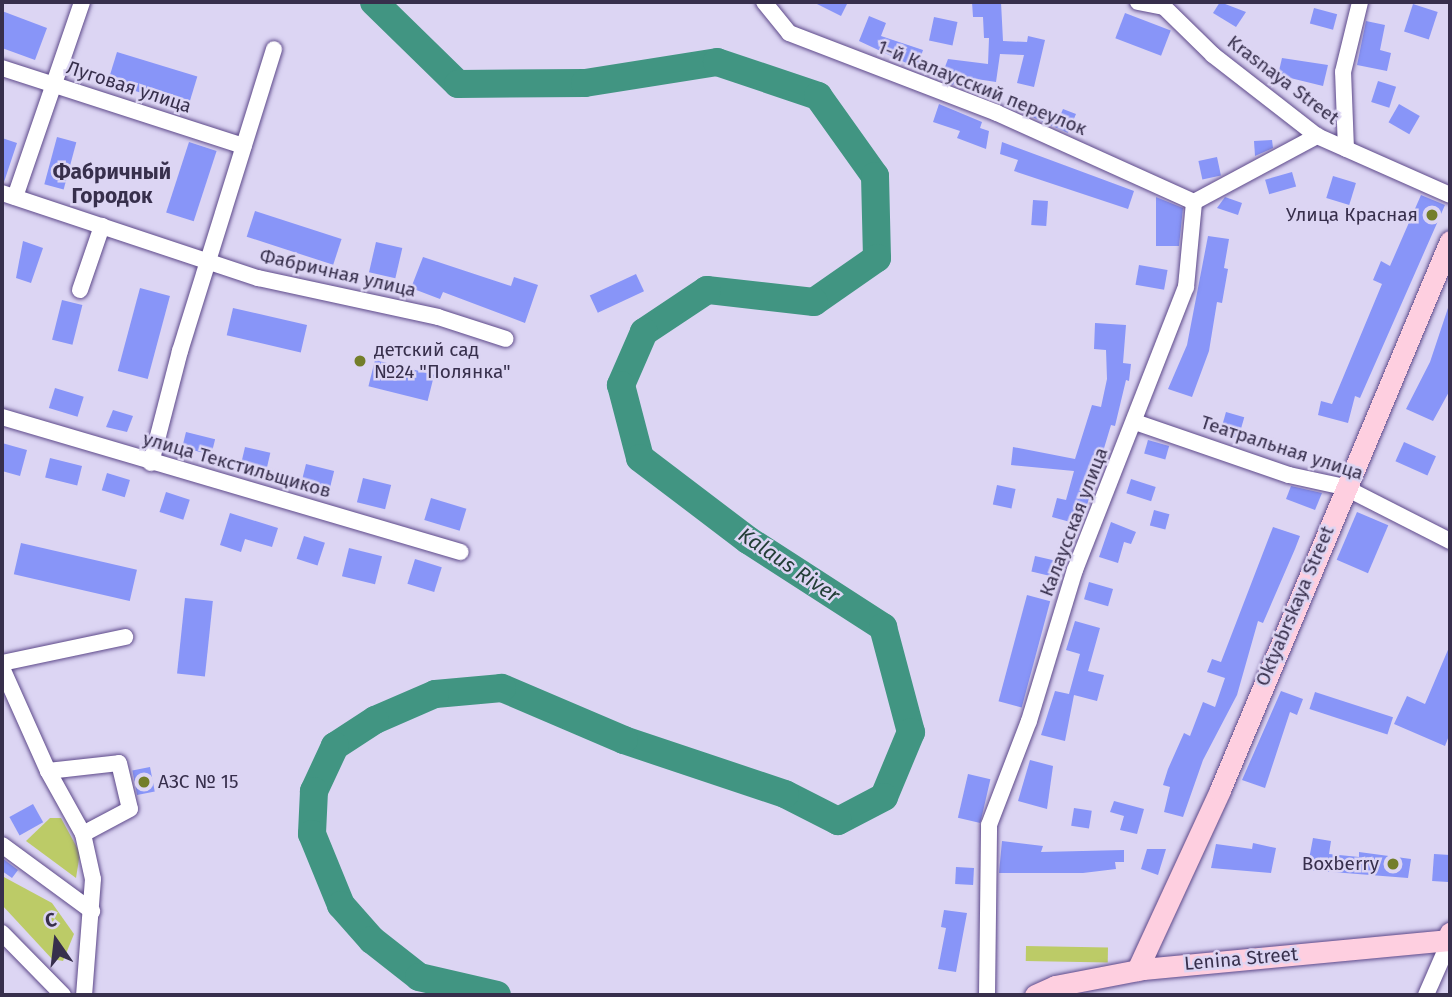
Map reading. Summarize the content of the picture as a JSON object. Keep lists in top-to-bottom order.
{
  "streets": {
    "main road": ["Oktyabrskaya Street", "Lenina Street"],
    "street": [
      "Krasnaya Street",
      "Луговая улица",
      "1-й Калаусский переулок",
      "Фабричная улица",
      "Театральная улица",
      "улица Текстильщиков",
      "Калаусская улица"
    ]
  },
  "crossings": [
    ["1-й Калаусский переулок", "Калаусская улица"],
    ["Театральная улица", "Калаусская улица"],
    ["Театральная улица", "Oktyabrskaya Street"],
    ["Oktyabrskaya Street", "Lenina Street"]
  ],
  "districts": ["Фабричный Городок"],
  "water": ["Kalaus River"],
  "places": [
    "Улица Красная",
    "детский сад №24 \"Полянка\"",
    "АЗС № 15",
    "Boxberry"
  ],
  "north": "top"
}
